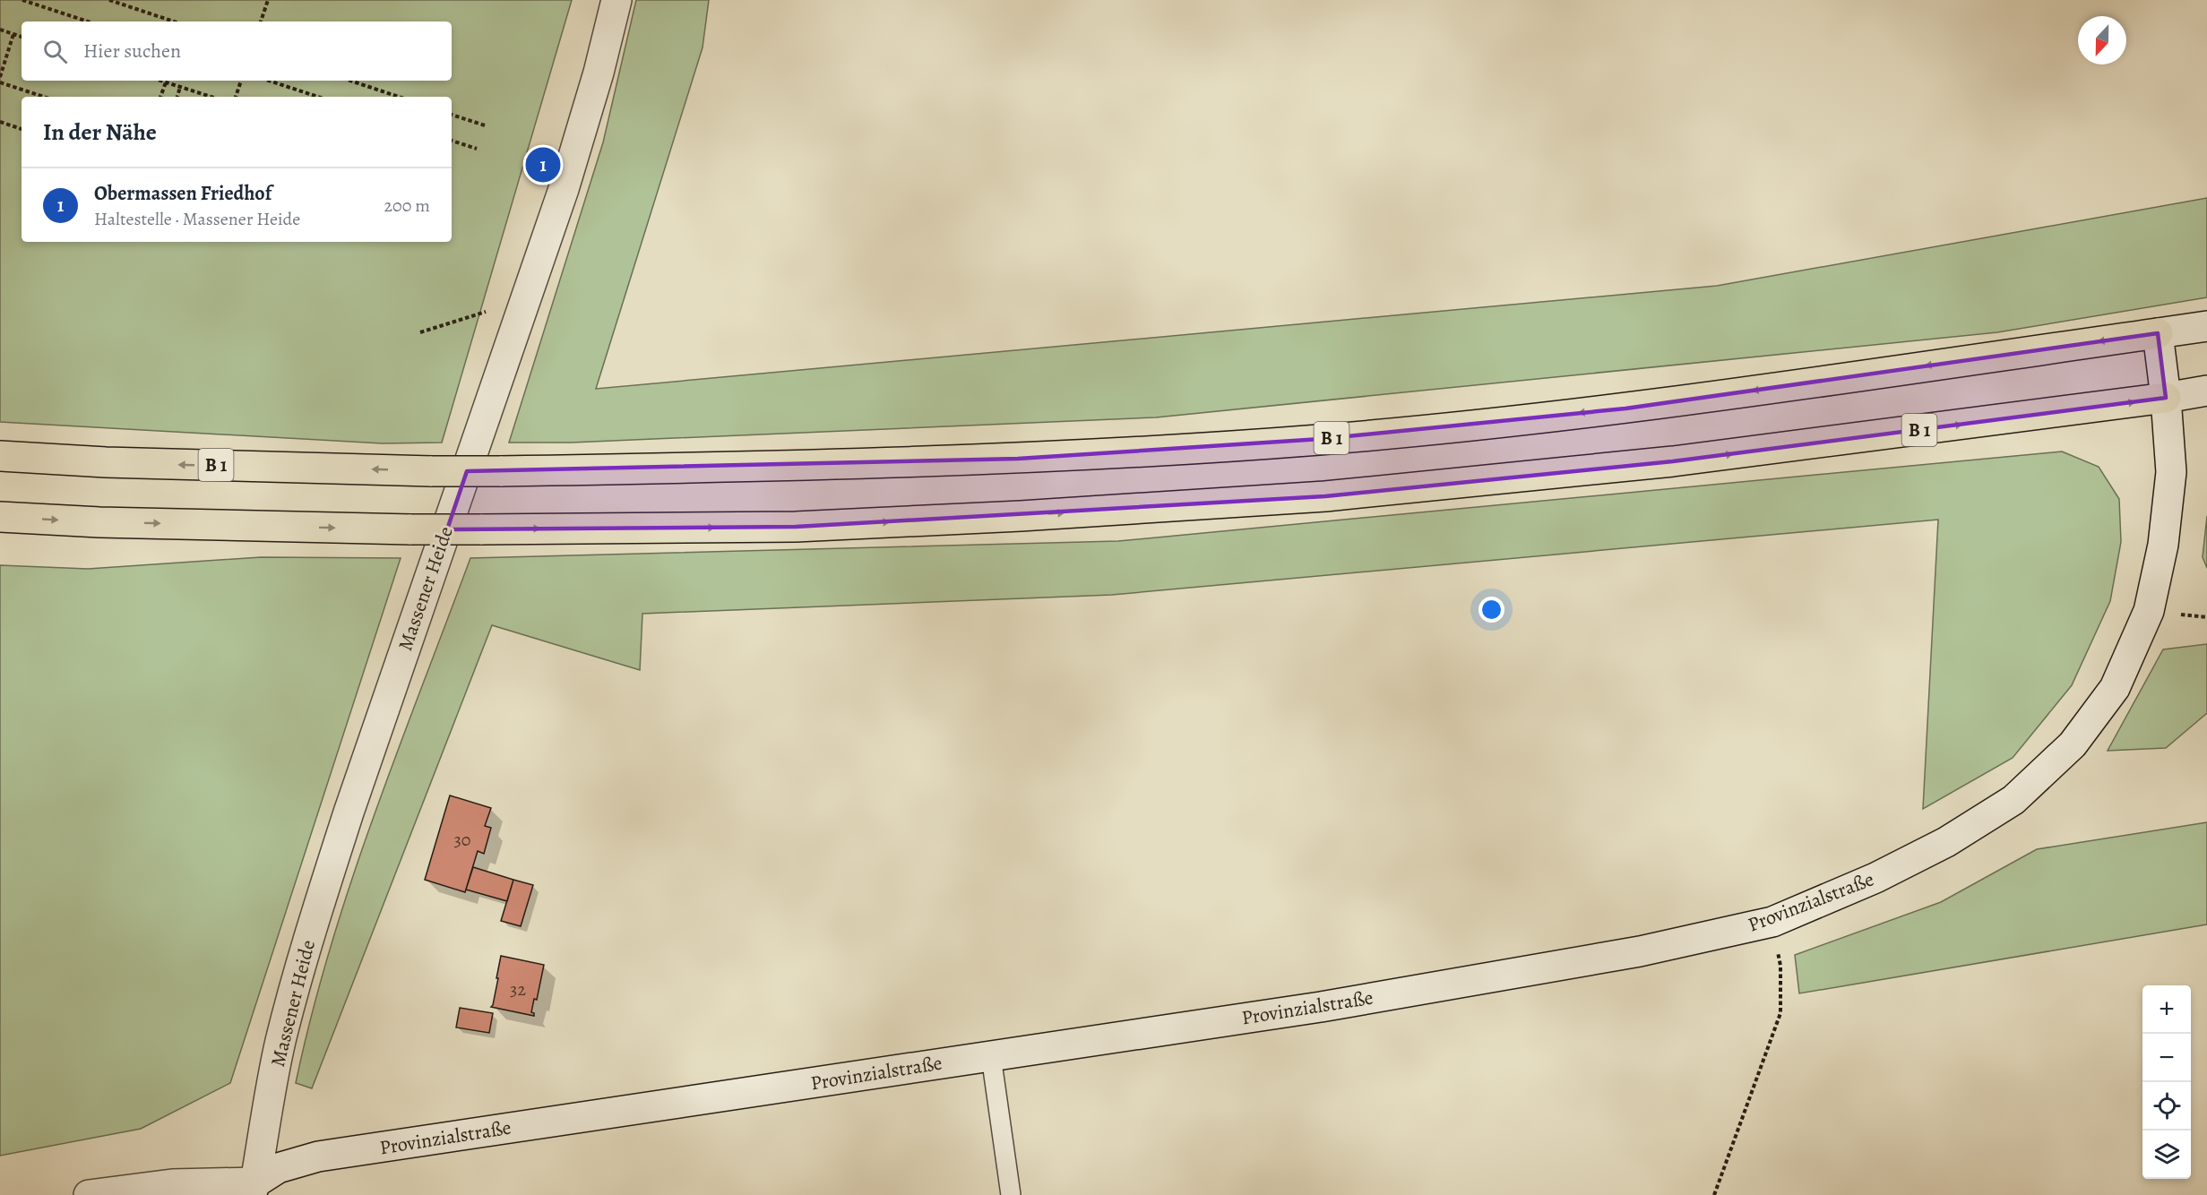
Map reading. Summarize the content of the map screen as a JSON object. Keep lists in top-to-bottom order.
{
  "streets": {
    "main road": ["B 1", "Massener Heide", "Provinzialstraße"]
  },
  "crossings": [
    ["B 1", "Provinzialstraße"],
    ["Massener Heide", "Provinzialstraße"]
  ],
  "house_numbers": ["30", "32"],
  "north": "bottom",
  "page": {
    "search": "Hier suchen",
    "heading": "In der Nähe",
    "pins": "1",
    "list": [
      {
        "mark": "1",
        "name": "Obermassen Friedhof",
        "note": "Haltestelle · Massener Heide",
        "value": "200 m"
      }
    ],
    "map_buttons": ["+", "−"]
  }
}
